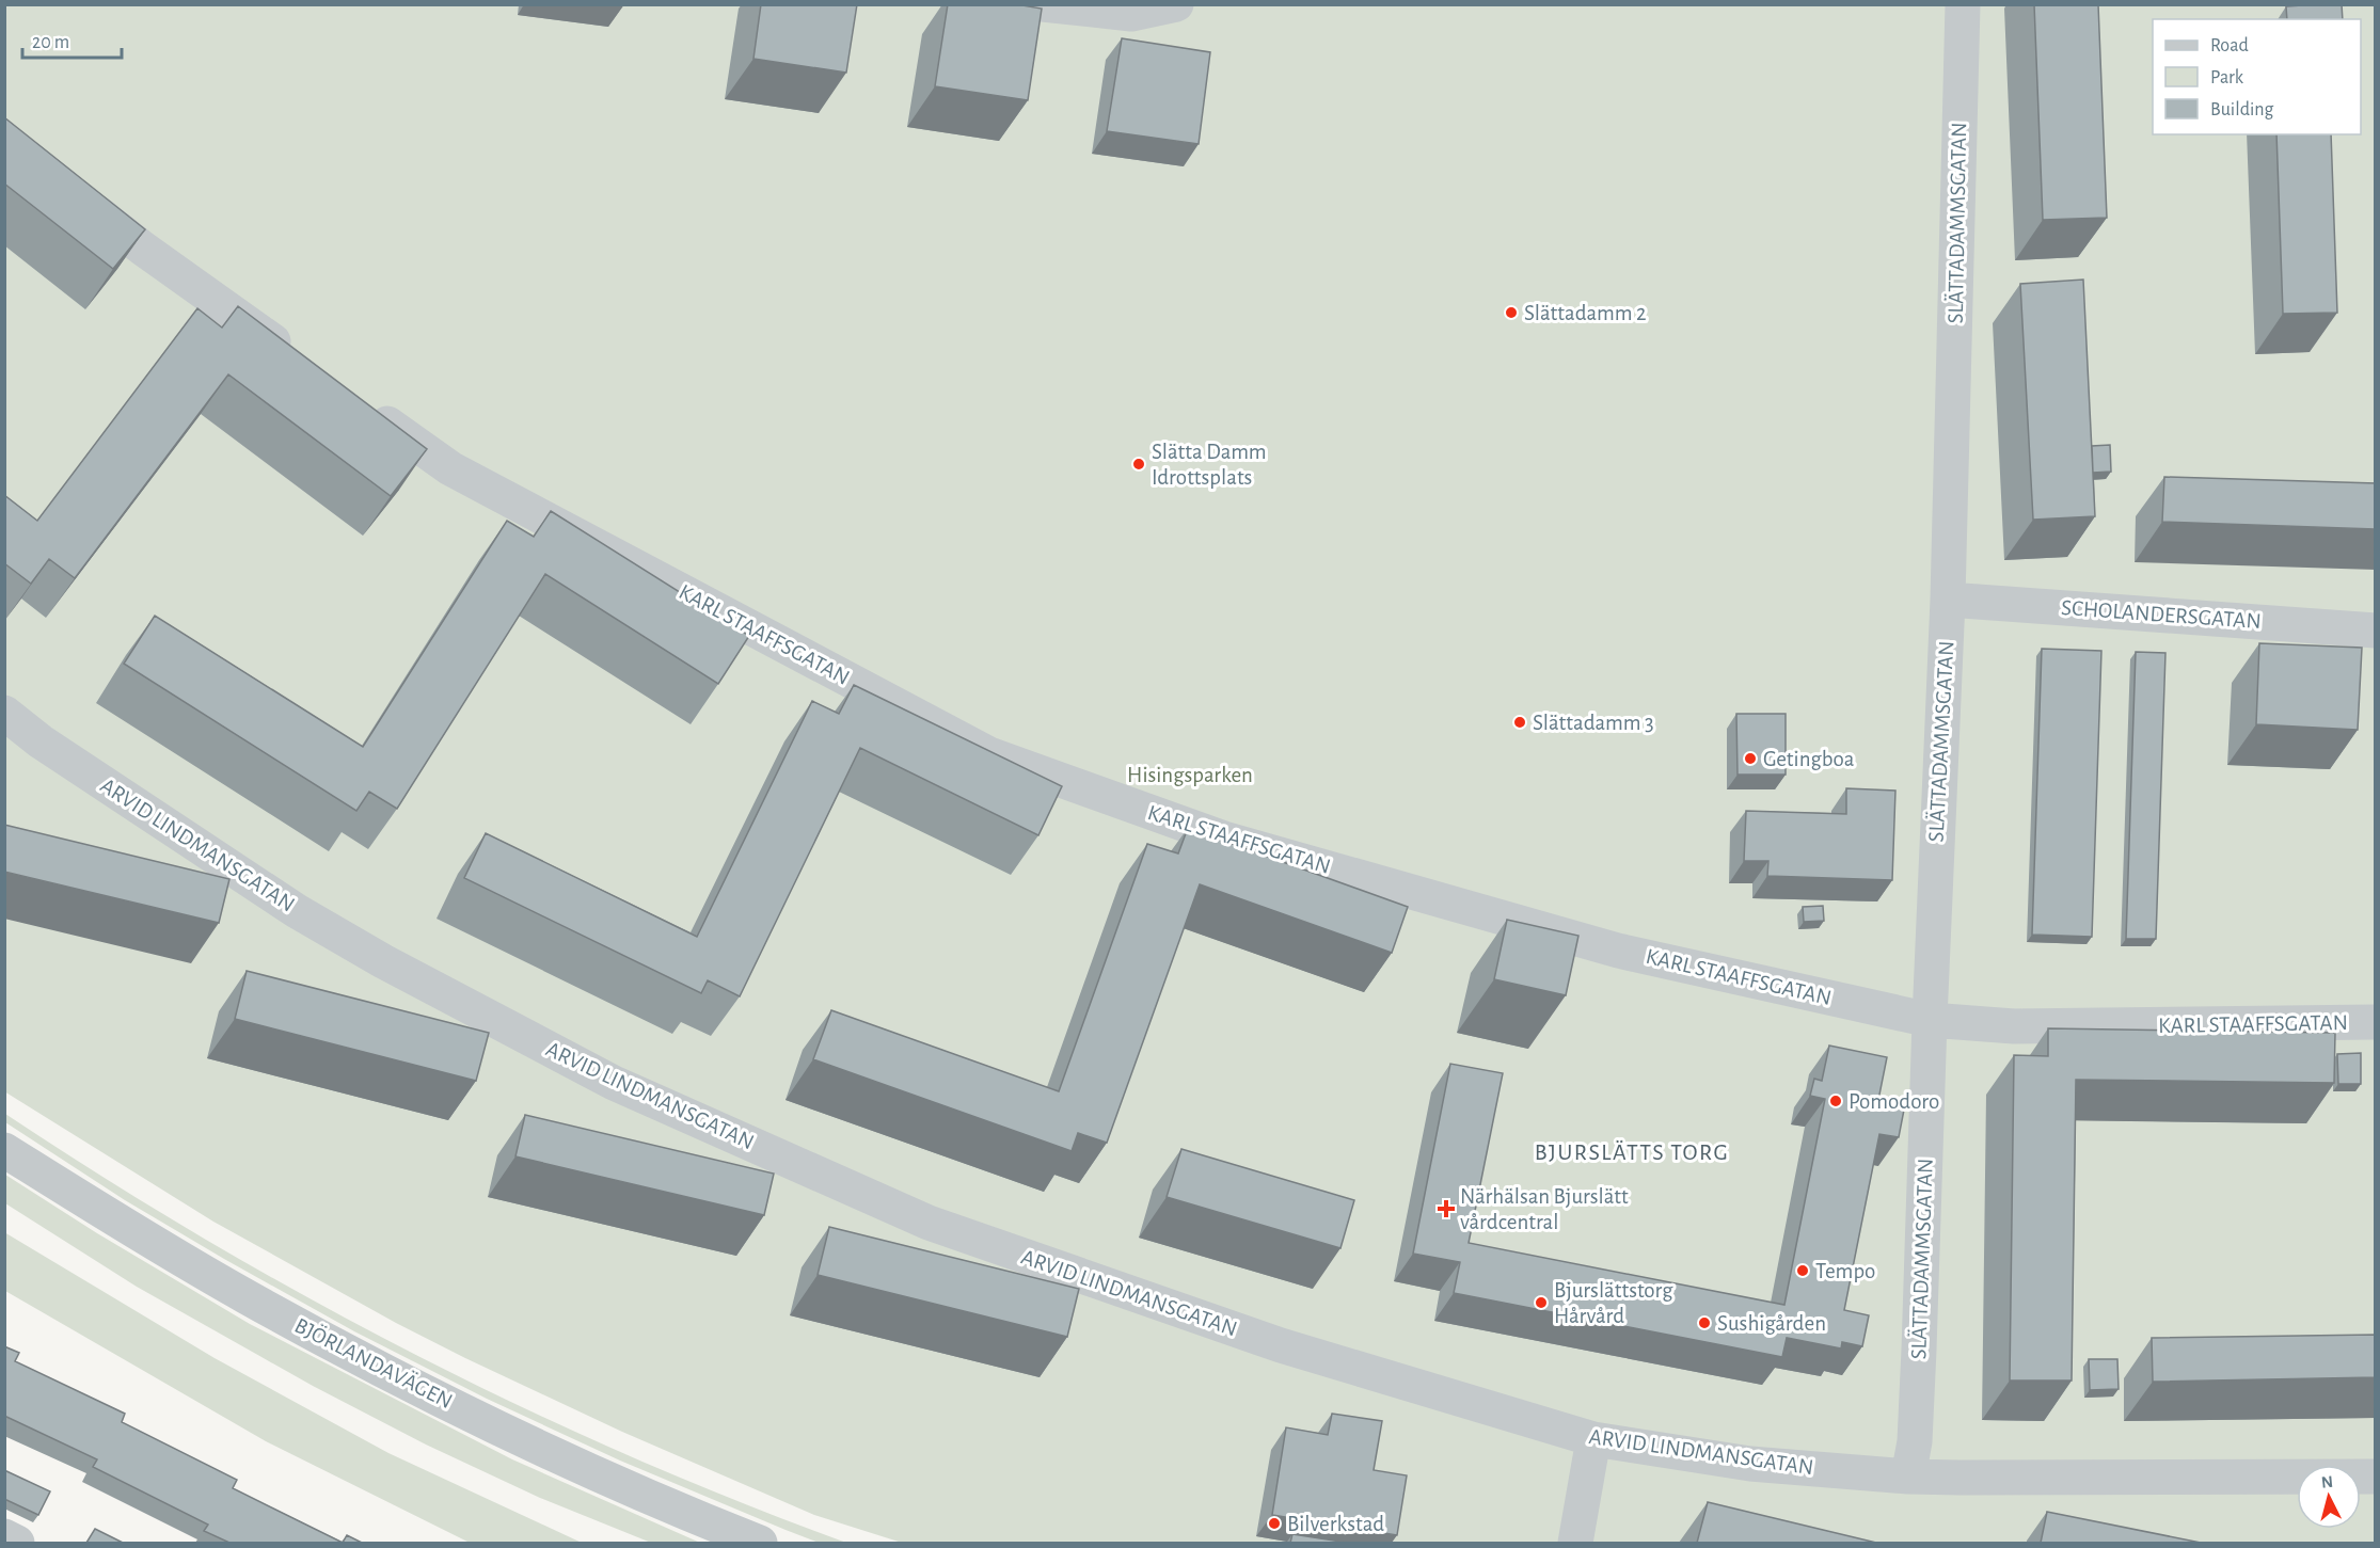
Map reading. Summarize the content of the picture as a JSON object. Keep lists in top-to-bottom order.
{
  "streets": {
    "street": [
      "SLÄTTADAMMSGATAN",
      "SCHOLANDERSGATAN",
      "KARL STAAFFSGATAN",
      "ARVID LINDMANSGATAN",
      "BJÖRLANDAVÄGEN"
    ]
  },
  "crossings": [
    ["SLÄTTADAMMSGATAN", "SCHOLANDERSGATAN"],
    ["SLÄTTADAMMSGATAN", "KARL STAAFFSGATAN"],
    ["SLÄTTADAMMSGATAN", "ARVID LINDMANSGATAN"]
  ],
  "districts": ["BJURSLÄTTS TORG"],
  "parks": ["Hisingsparken"],
  "places": {
    "other": [
      "Slättadamm 2",
      "Slätta Damm Idrottsplats",
      "Slättadamm 3",
      "Getingboa",
      "Pomodoro",
      "Tempo",
      "Bjurslättstorg Hårvård",
      "Sushigården",
      "Bilverkstad"
    ],
    "health": ["Närhälsan Bjurslätt vårdcentral"]
  },
  "legend": ["Road", "Park", "Building"],
  "scale_bar": "20 m",
  "north": "top"
}
